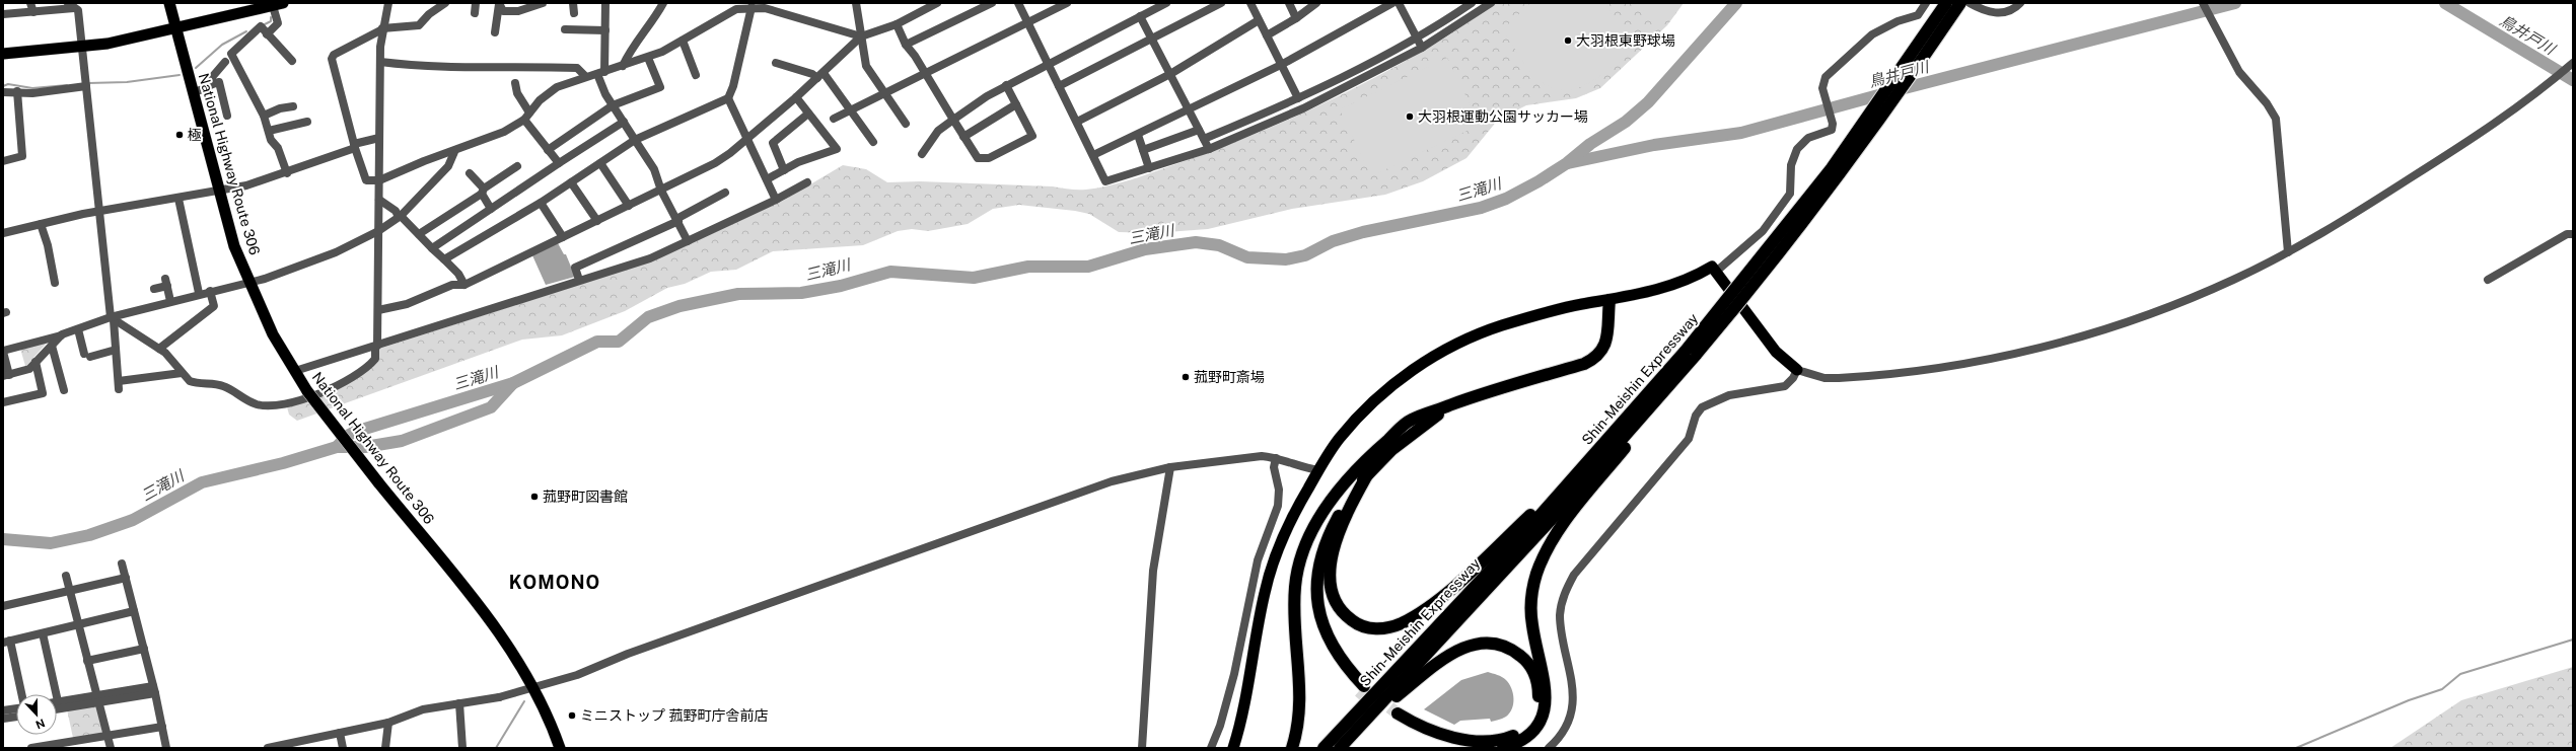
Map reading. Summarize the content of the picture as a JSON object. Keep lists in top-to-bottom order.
{
  "streets": {
    "highway": ["National Highway Route 306", "Shin-Meishin Expressway"]
  },
  "districts": ["KOMONO"],
  "water": ["鳥井戸川", "三滝川"],
  "places": [
    "大羽根東野球場",
    "大羽根運動公園サッカー場",
    "極",
    "菰野町斎場",
    "菰野町図書館",
    "ミニストップ 菰野町庁舎前店"
  ],
  "north": "bottom"
}
